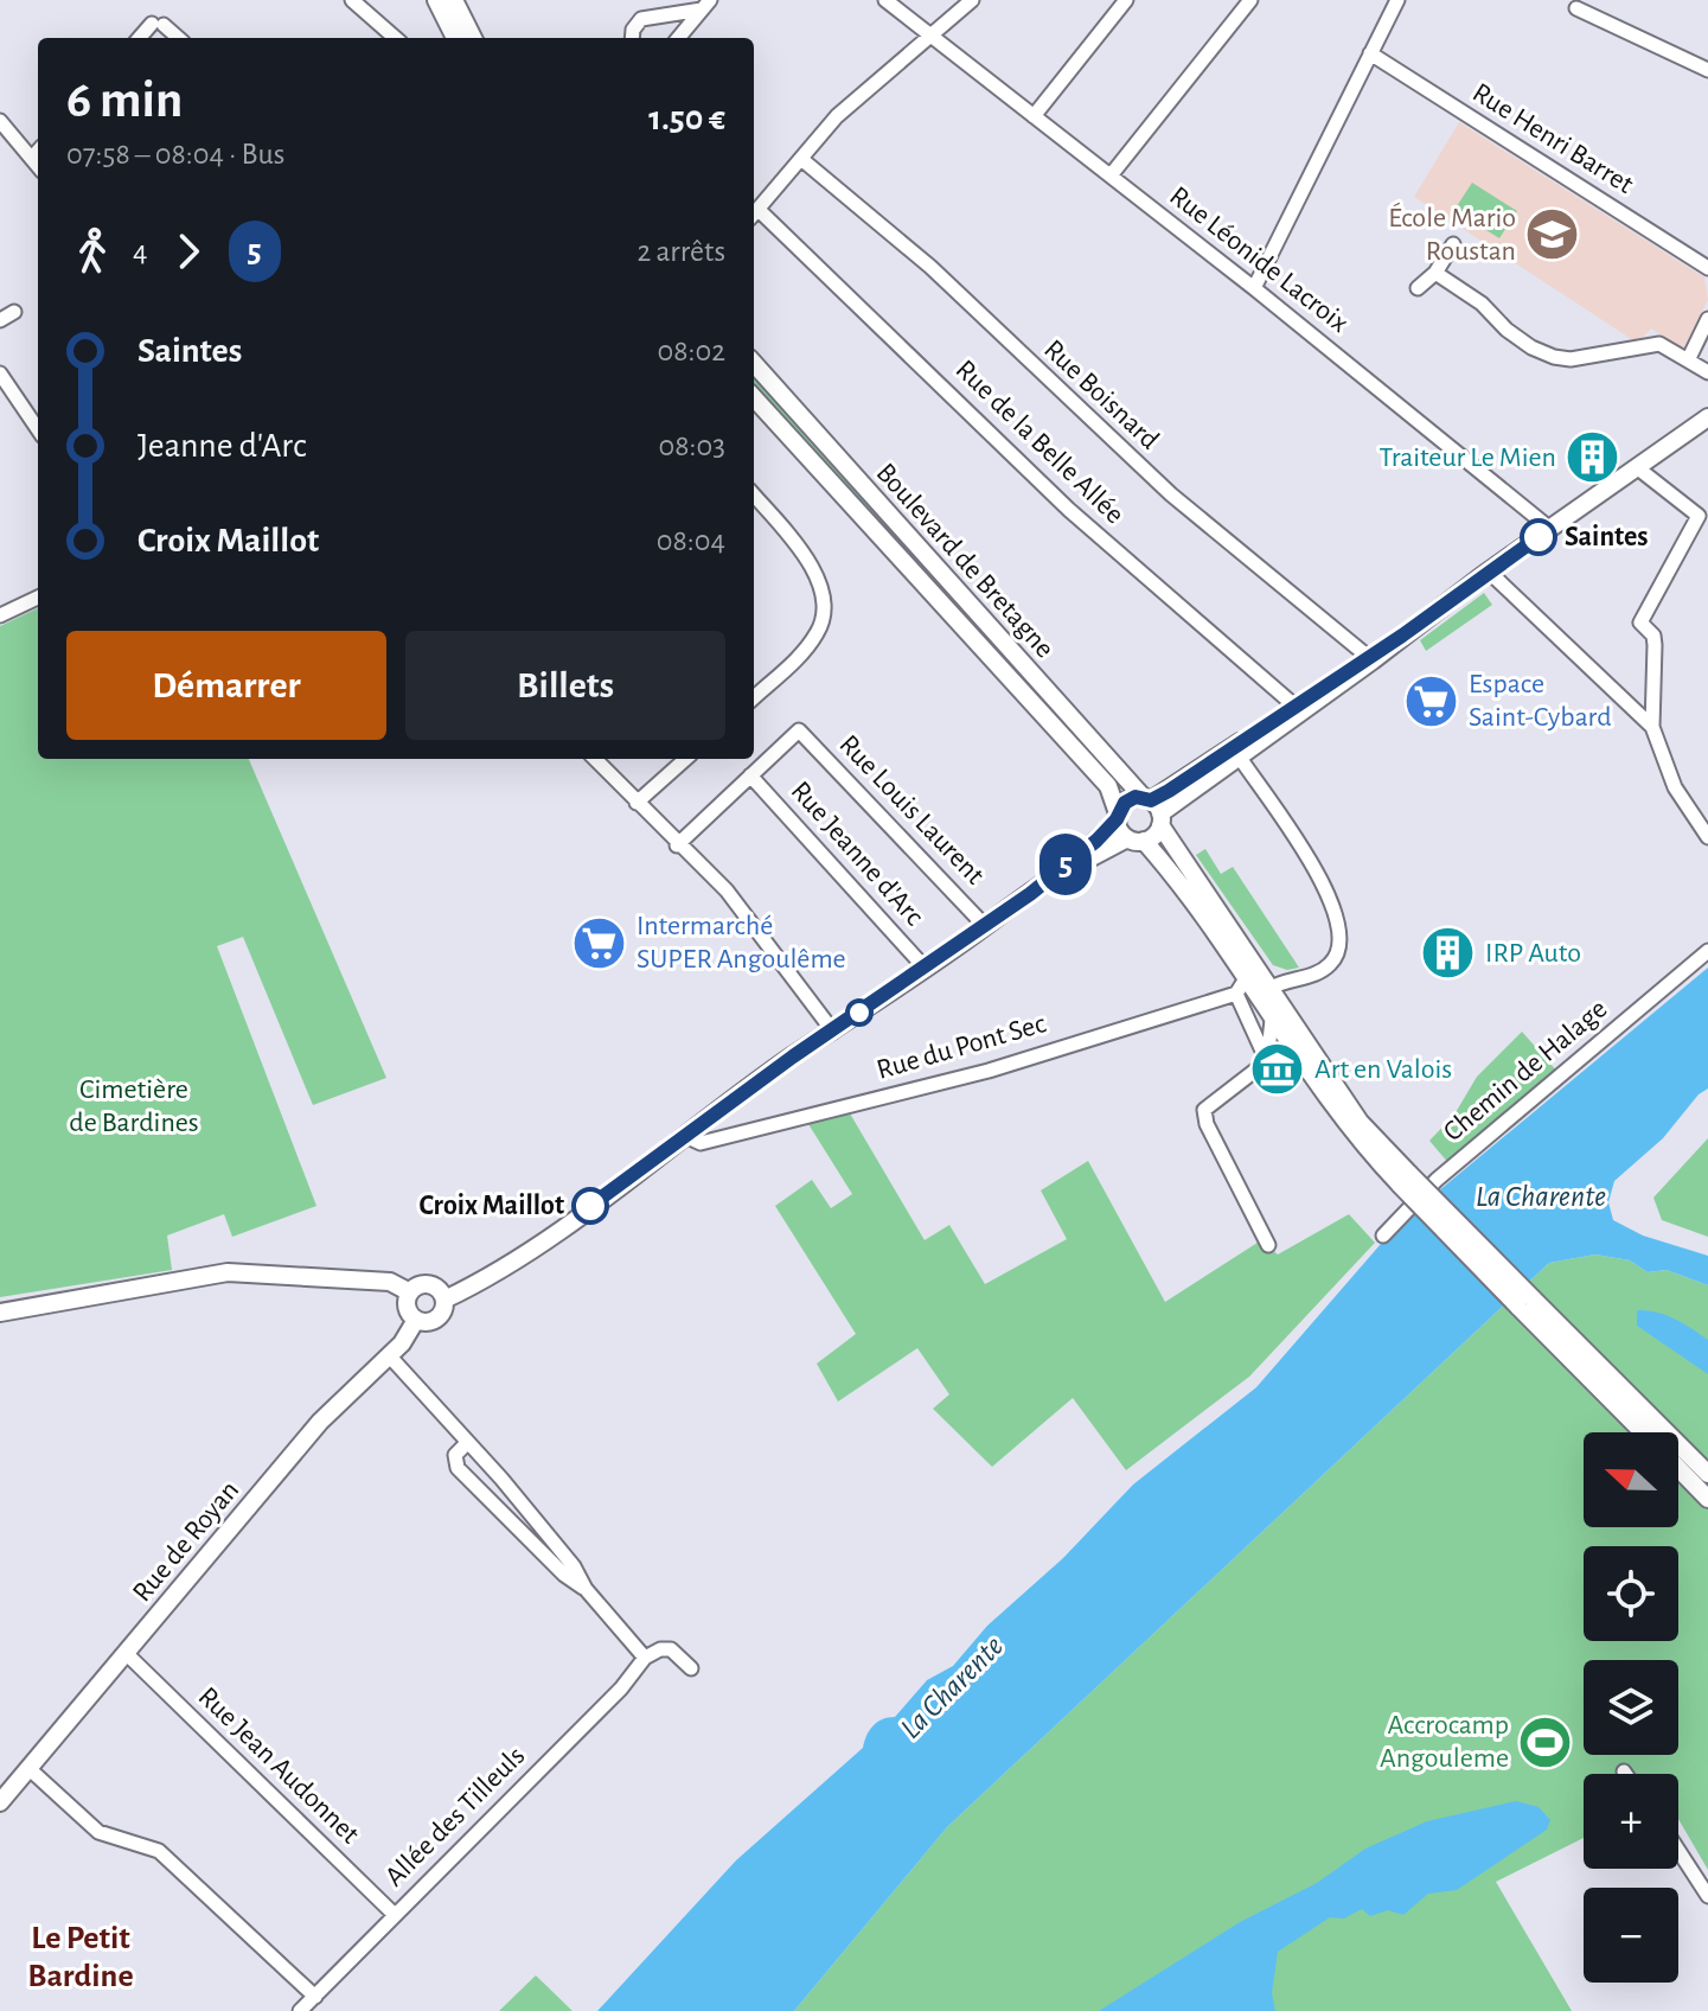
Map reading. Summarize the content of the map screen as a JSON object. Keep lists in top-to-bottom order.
{
  "streets": {
    "main road": ["Boulevard de Bretagne", "Rue de Royan"],
    "street": [
      "Rue Henri Barret",
      "Rue Léonide Lacroix",
      "Rue Boisnard",
      "Rue de la Belle Allée",
      "Rue Louis Laurent",
      "Rue Jeanne d'Arc",
      "Rue du Pont Sec",
      "Chemin de Halage",
      "Rue Jean Audonnet",
      "Allée des Tilleuls"
    ]
  },
  "crossings": [
    ["Boulevard de Bretagne", "Rue du Pont Sec"],
    ["Rue Louis Laurent", "Rue Jeanne d'Arc"],
    ["Rue de Royan", "Rue Jean Audonnet"],
    ["Rue Jean Audonnet", "Allée des Tilleuls"]
  ],
  "districts": ["Le Petit Bardine"],
  "water": ["La Charente"],
  "parks": ["Cimetière de Bardines"],
  "places": {
    "school or university": ["École Mario Roustan"],
    "building": ["Traiteur Le Mien", "IRP Auto"],
    "other": ["Saintes", "Croix Maillot"],
    "supermarket": ["Espace Saint-Cybard", "Intermarché SUPER Angoulême"],
    "museum": ["Art en Valois"],
    "sports": ["Accrocamp Angouleme"]
  },
  "lines": ["bus line 5"],
  "north": "left",
  "page": {
    "on_map": "5",
    "heading": ["6 min", "07:58 – 08:04 · Bus", "1.50 €"],
    "legs": ["4", "5", "2 arrêts"],
    "list": [
      {
        "name": "Saintes",
        "value": "08:02"
      },
      {
        "name": "Jeanne d'Arc",
        "value": "08:03"
      },
      {
        "name": "Croix Maillot",
        "value": "08:04"
      }
    ],
    "buttons": ["Démarrer", "Billets"],
    "map_buttons": ["+", "−"]
  }
}
